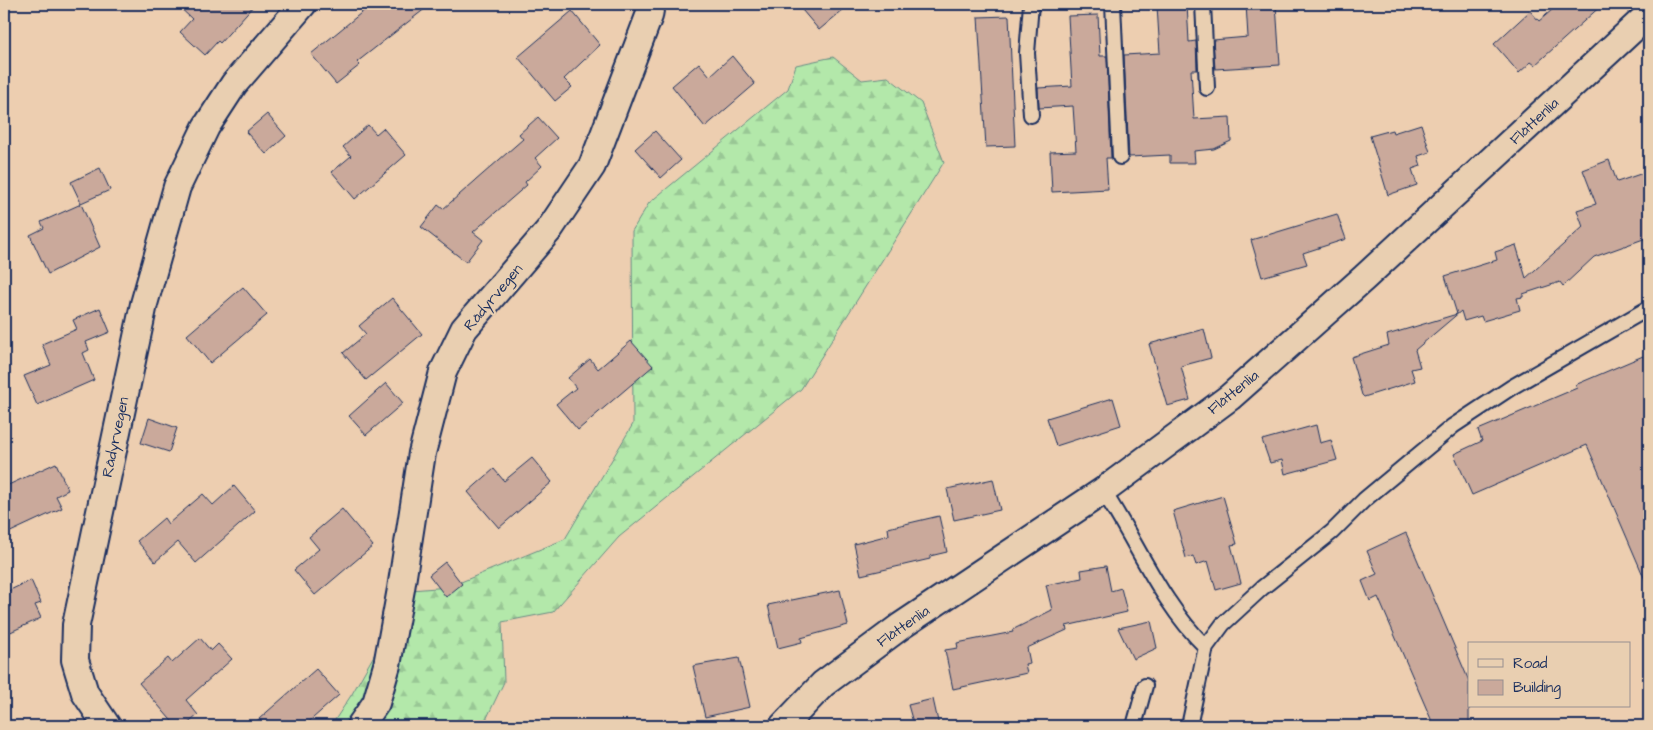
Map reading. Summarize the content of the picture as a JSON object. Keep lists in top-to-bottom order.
{
  "streets": {
    "street": ["Flåttenlia", "Rådyrvegen"]
  },
  "legend": ["Road", "Building"]
}
